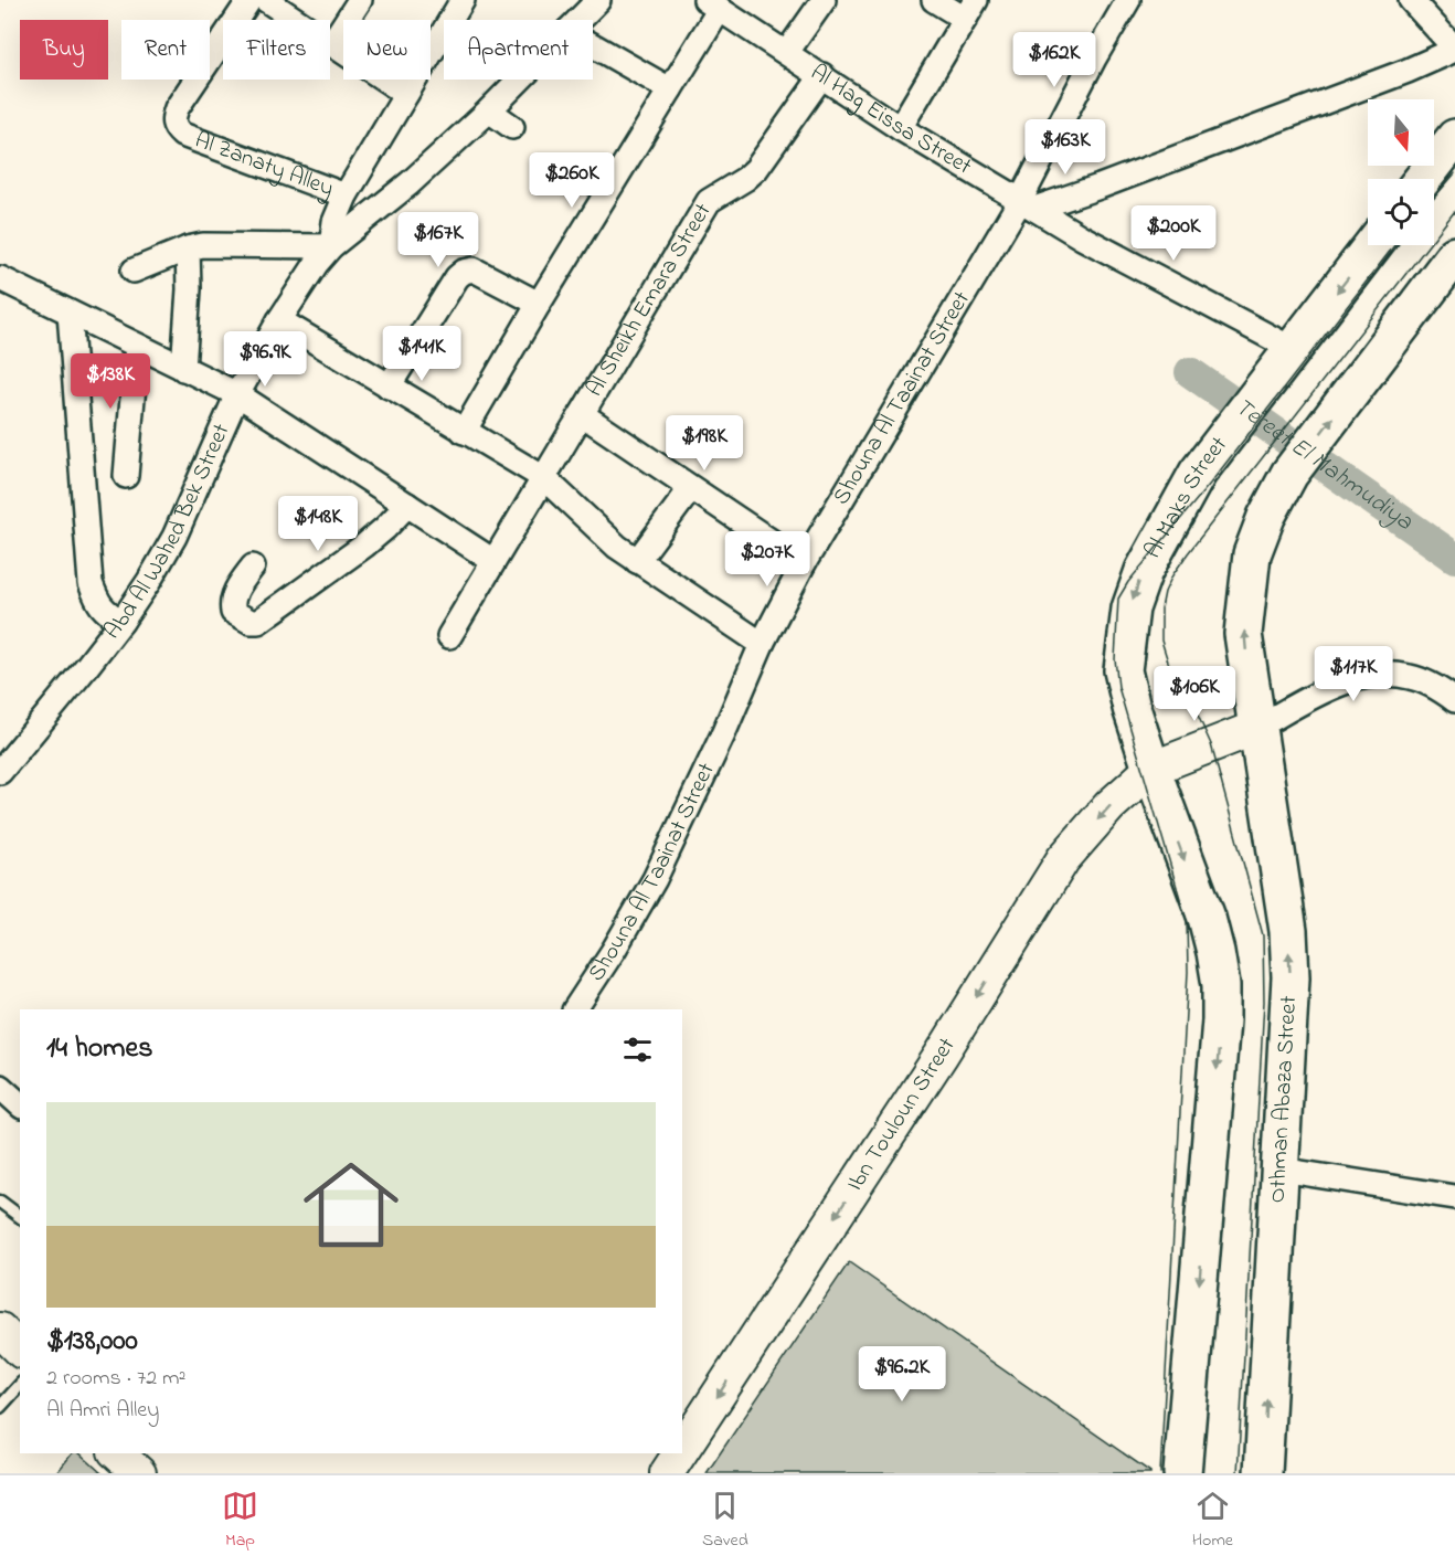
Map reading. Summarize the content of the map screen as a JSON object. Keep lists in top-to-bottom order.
{
  "streets": {
    "main road": ["Al Maks Street", "Othman Abaza Street"],
    "street": [
      "Al Hag Eissa Street",
      "Al Zanaty Alley",
      "Al Sheikh Emara Street",
      "Shouna Al Taainat Street",
      "Abd Al Wahed Bek Street",
      "Ibn Touloun Street"
    ]
  },
  "crossings": [
    ["Al Hag Eissa Street", "Al Sheikh Emara Street"],
    ["Al Hag Eissa Street", "Shouna Al Taainat Street"],
    ["Al Hag Eissa Street", "Al Maks Street"],
    ["Al Maks Street", "Ibn Touloun Street"]
  ],
  "one_way": ["Ibn Touloun Street"],
  "water": ["Tereet El Mahmudiya"],
  "north": "bottom",
  "page": {
    "chip": [
      "Buy",
      "Rent",
      "Filters",
      "New",
      "Apartment"
    ],
    "price": [
      "$162K",
      "$163K",
      "$260K",
      "$200K",
      "$167K",
      "$141K",
      "$96.9K",
      "$138K",
      "$198K",
      "$148K",
      "$207K",
      "$117K",
      "$106K",
      "$96.2K"
    ],
    "heading": "14 homes",
    "list": [
      {
        "name": "$138,000",
        "note": "2 rooms · 72 m² · Al Amri Alley"
      }
    ],
    "tabs": ["Map", "Saved", "Home"]
  }
}
